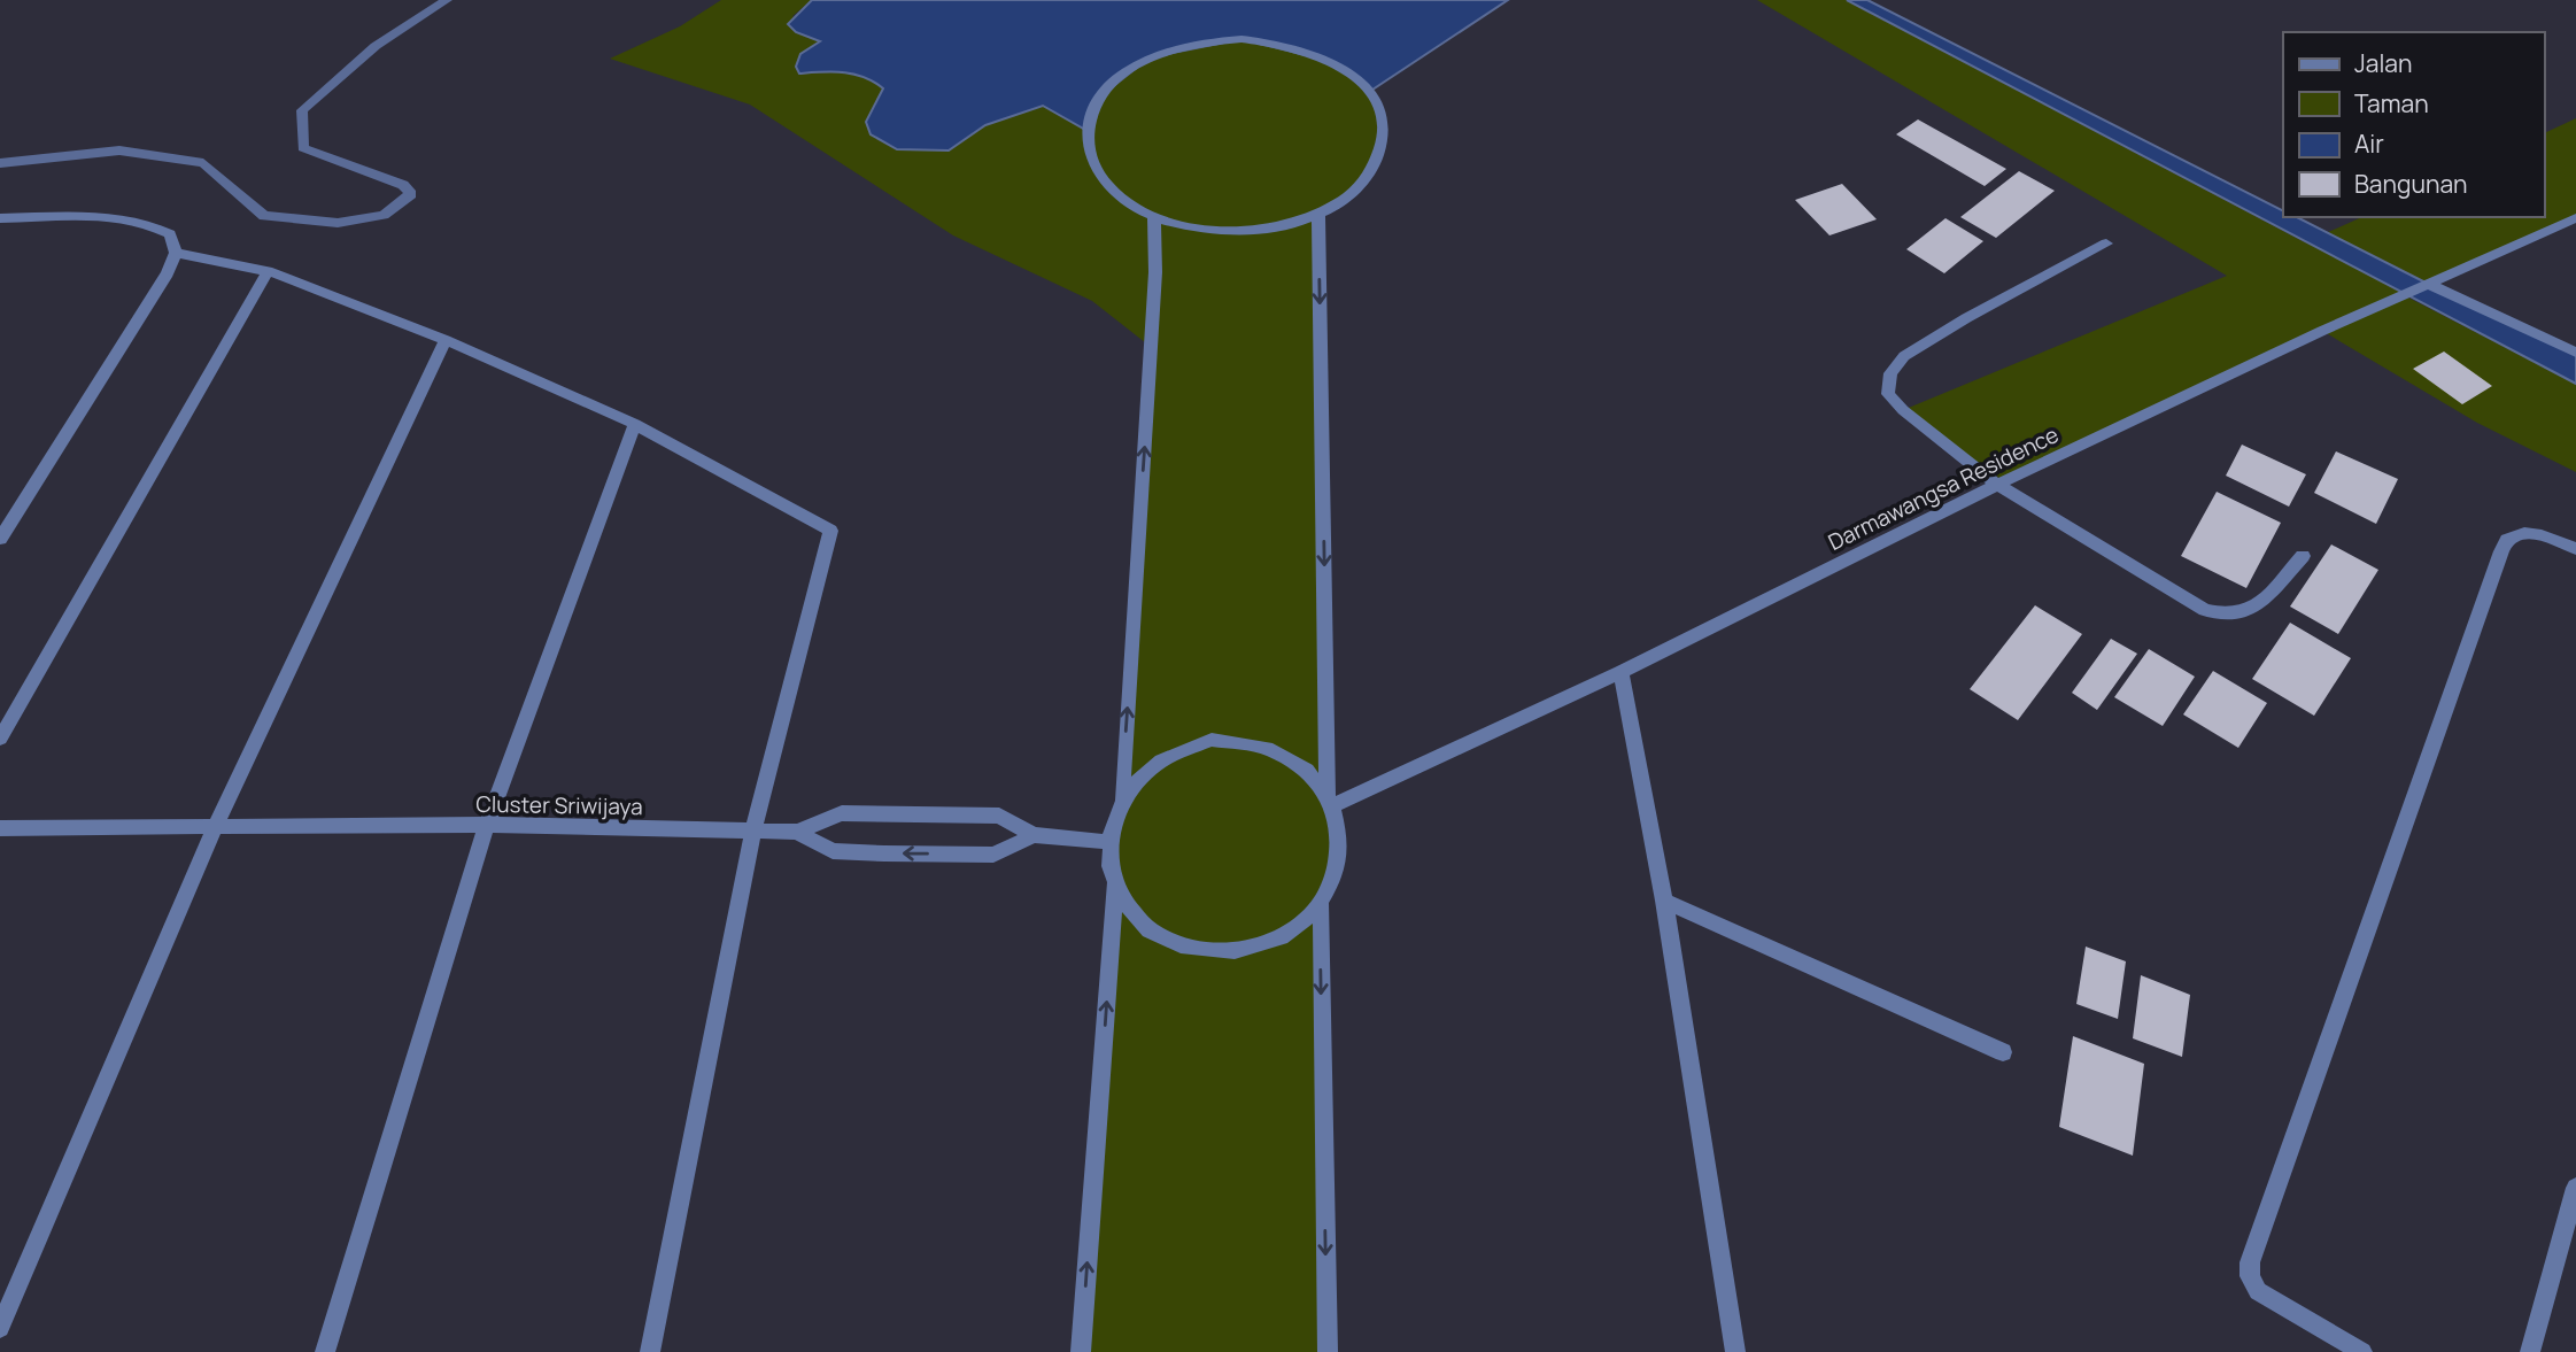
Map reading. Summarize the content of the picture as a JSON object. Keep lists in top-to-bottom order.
{
  "streets": {
    "street": ["Darmawangsa Residence", "Cluster Sriwijaya"]
  },
  "crossings": [
    ["Darmawangsa Residence", "Cluster Sriwijaya"]
  ],
  "legend": [
    "Jalan",
    "Taman",
    "Air",
    "Bangunan"
  ]
}
